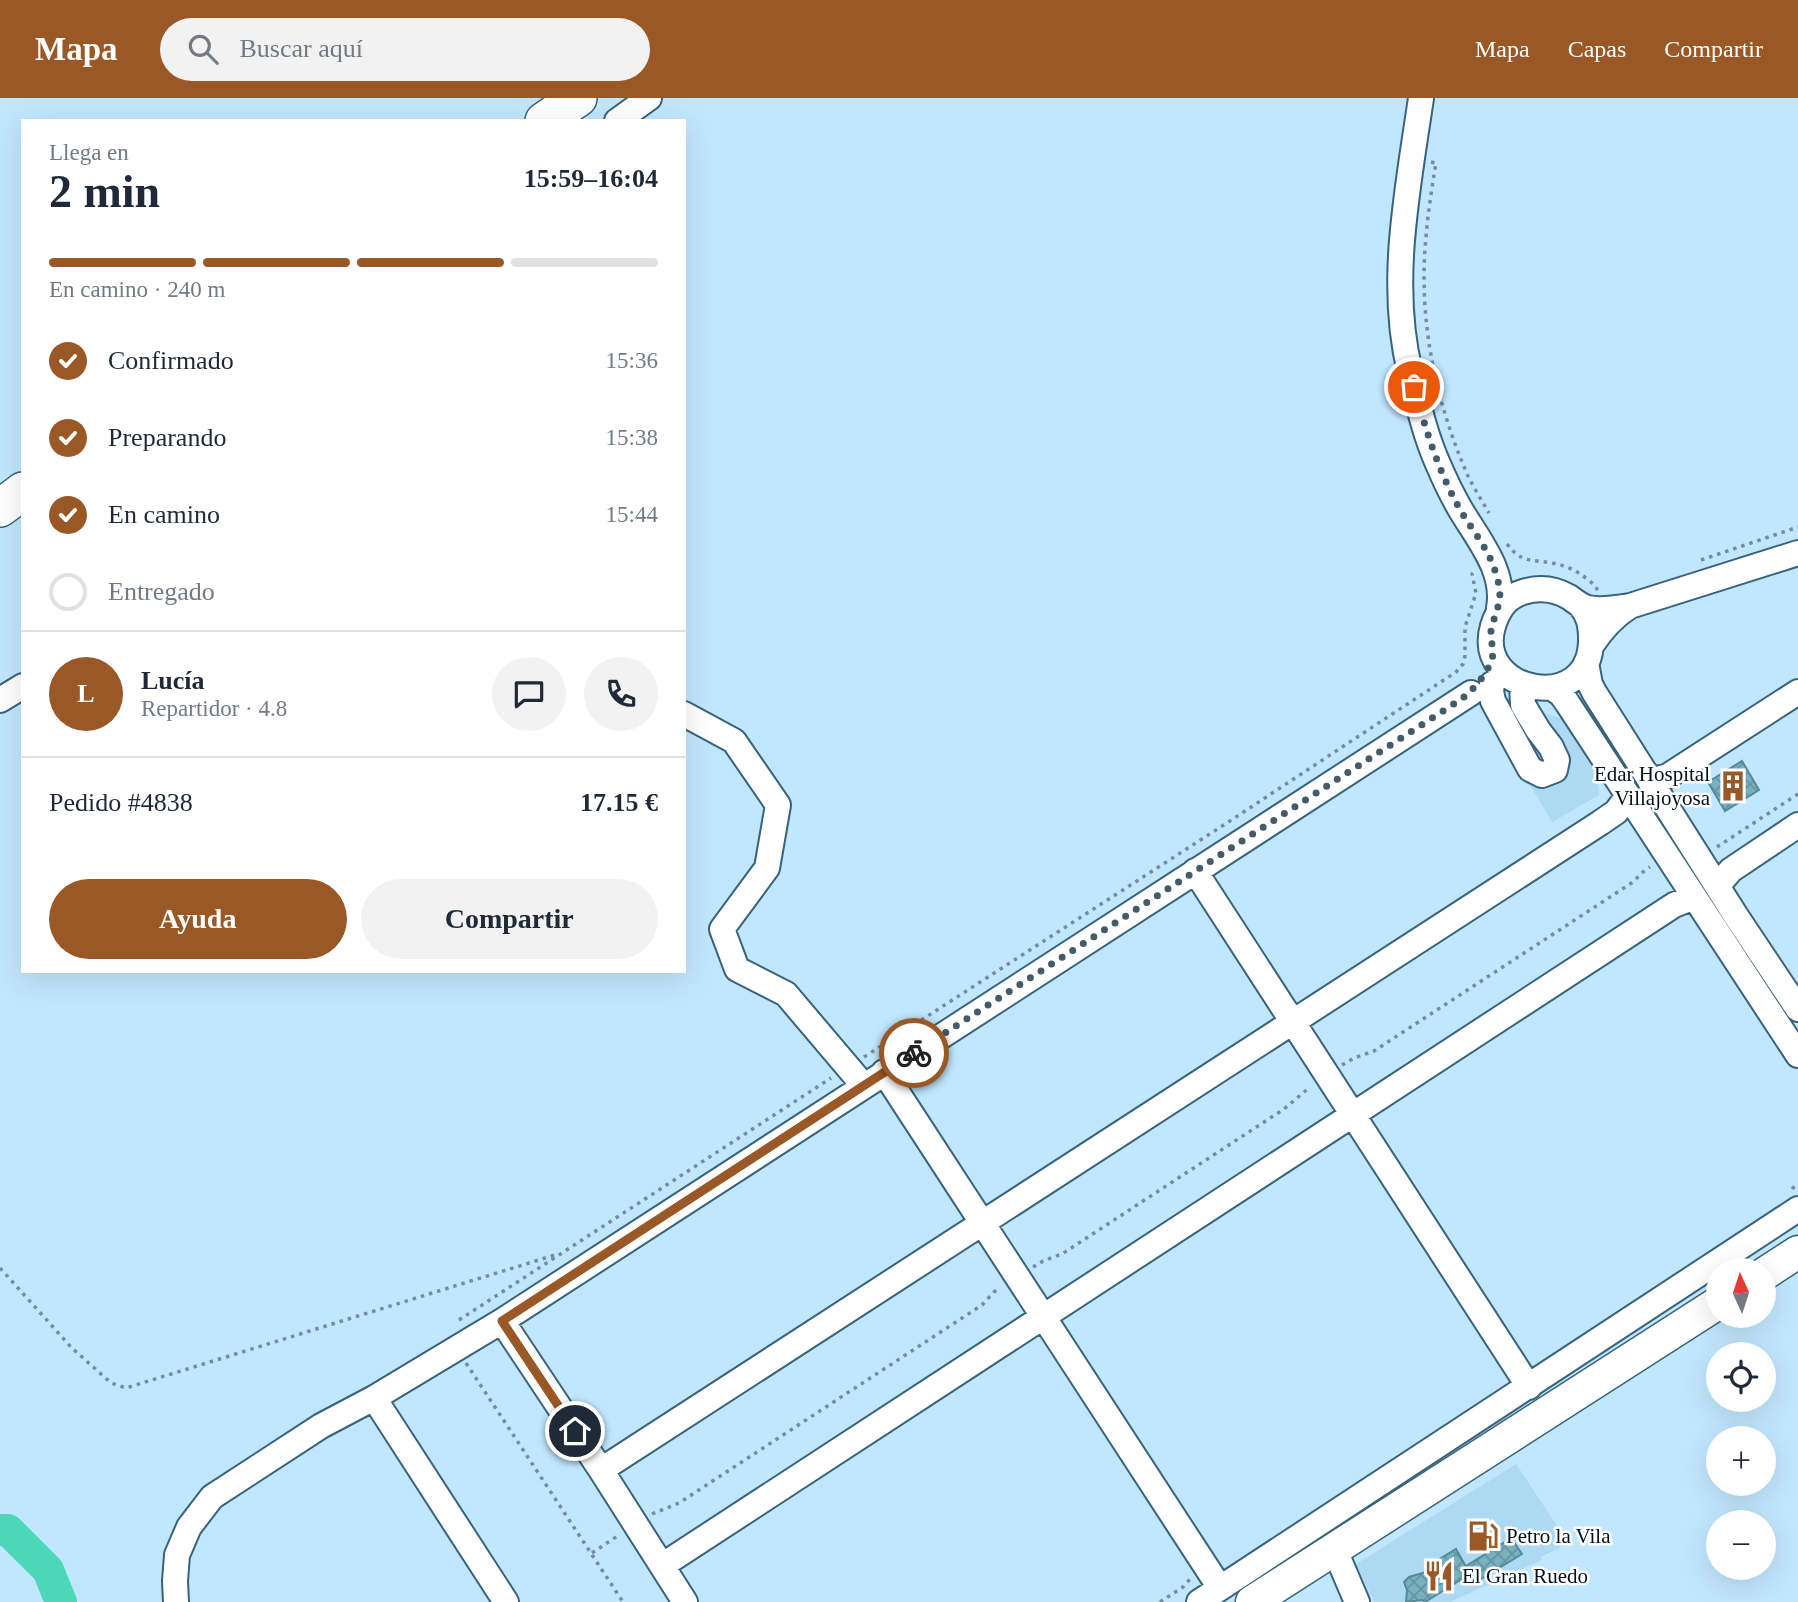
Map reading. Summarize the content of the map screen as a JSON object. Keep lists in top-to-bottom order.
{
  "places": {
    "building": ["Edar Hospital Villajoyosa"],
    "fuel station": ["Petro la Vila"],
    "restaurant": ["El Gran Ruedo"]
  },
  "north": "top",
  "page": {
    "header": "Mapa",
    "search": "Buscar aquí",
    "nav": ["Mapa", "Capas", "Compartir"],
    "heading": ["2 min", "Llega en", "15:59–16:04"],
    "panel": [
      "Lucía",
      "Repartidor · 4.8",
      "Pedido #4838",
      "17.15 €"
    ],
    "bar": "En camino · 240 m",
    "list": [
      ["Confirmado", "15:36"],
      ["Preparando", "15:38"],
      ["En camino", "15:44"],
      "Entregado"
    ],
    "round": "L",
    "buttons": ["Ayuda", "Compartir"],
    "map_buttons": ["+", "−"]
  }
}
